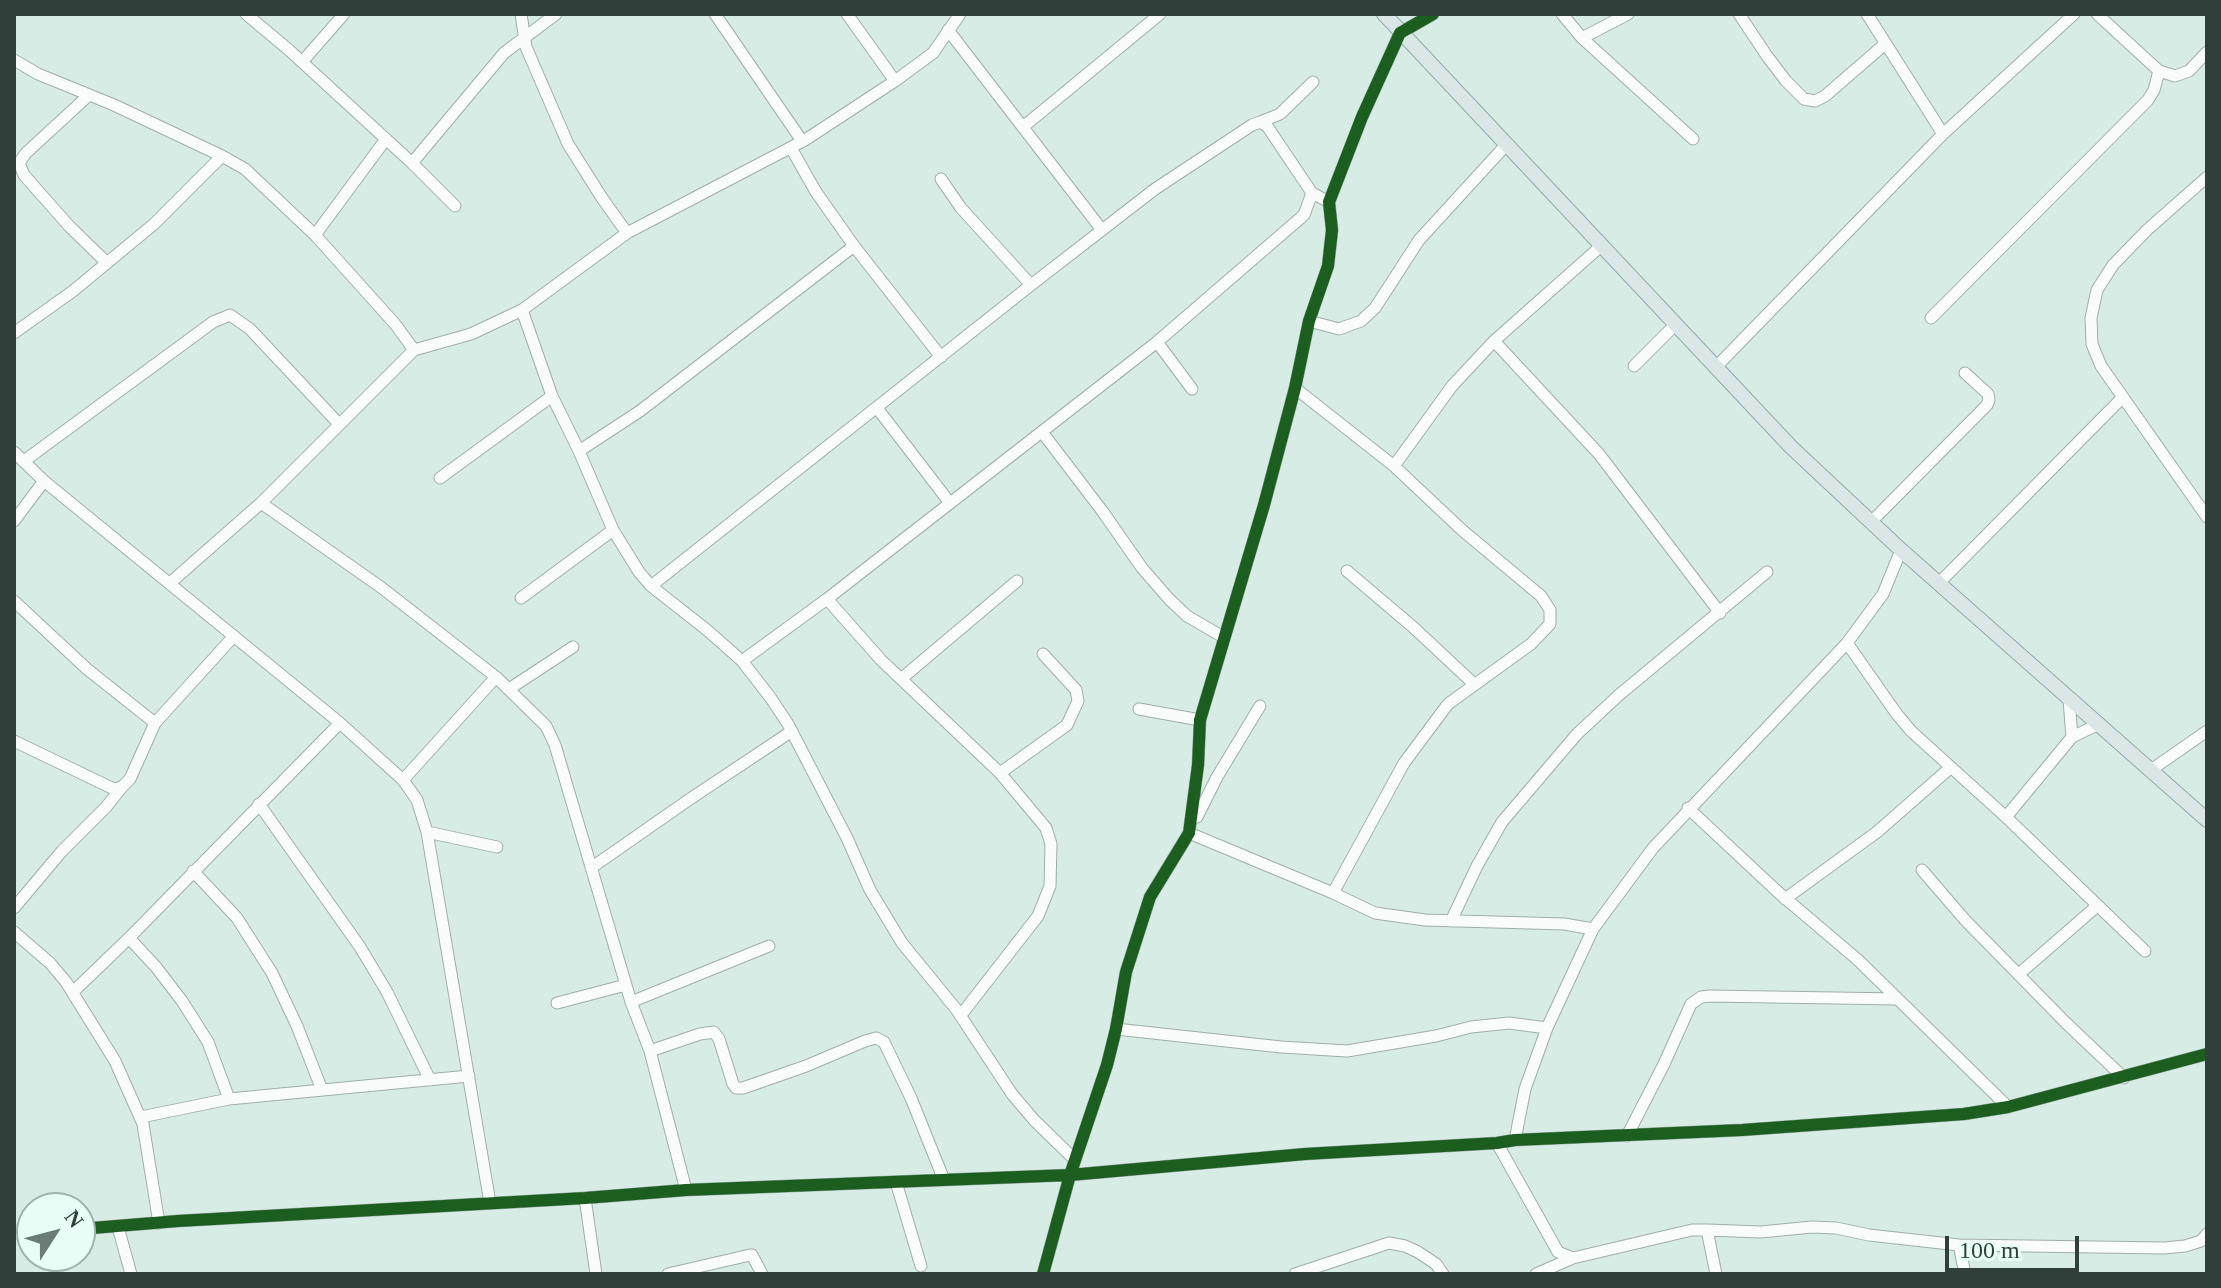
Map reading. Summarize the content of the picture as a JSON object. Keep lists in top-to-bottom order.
{
  "scale_bar": "100 m",
  "north": "top right"
}
